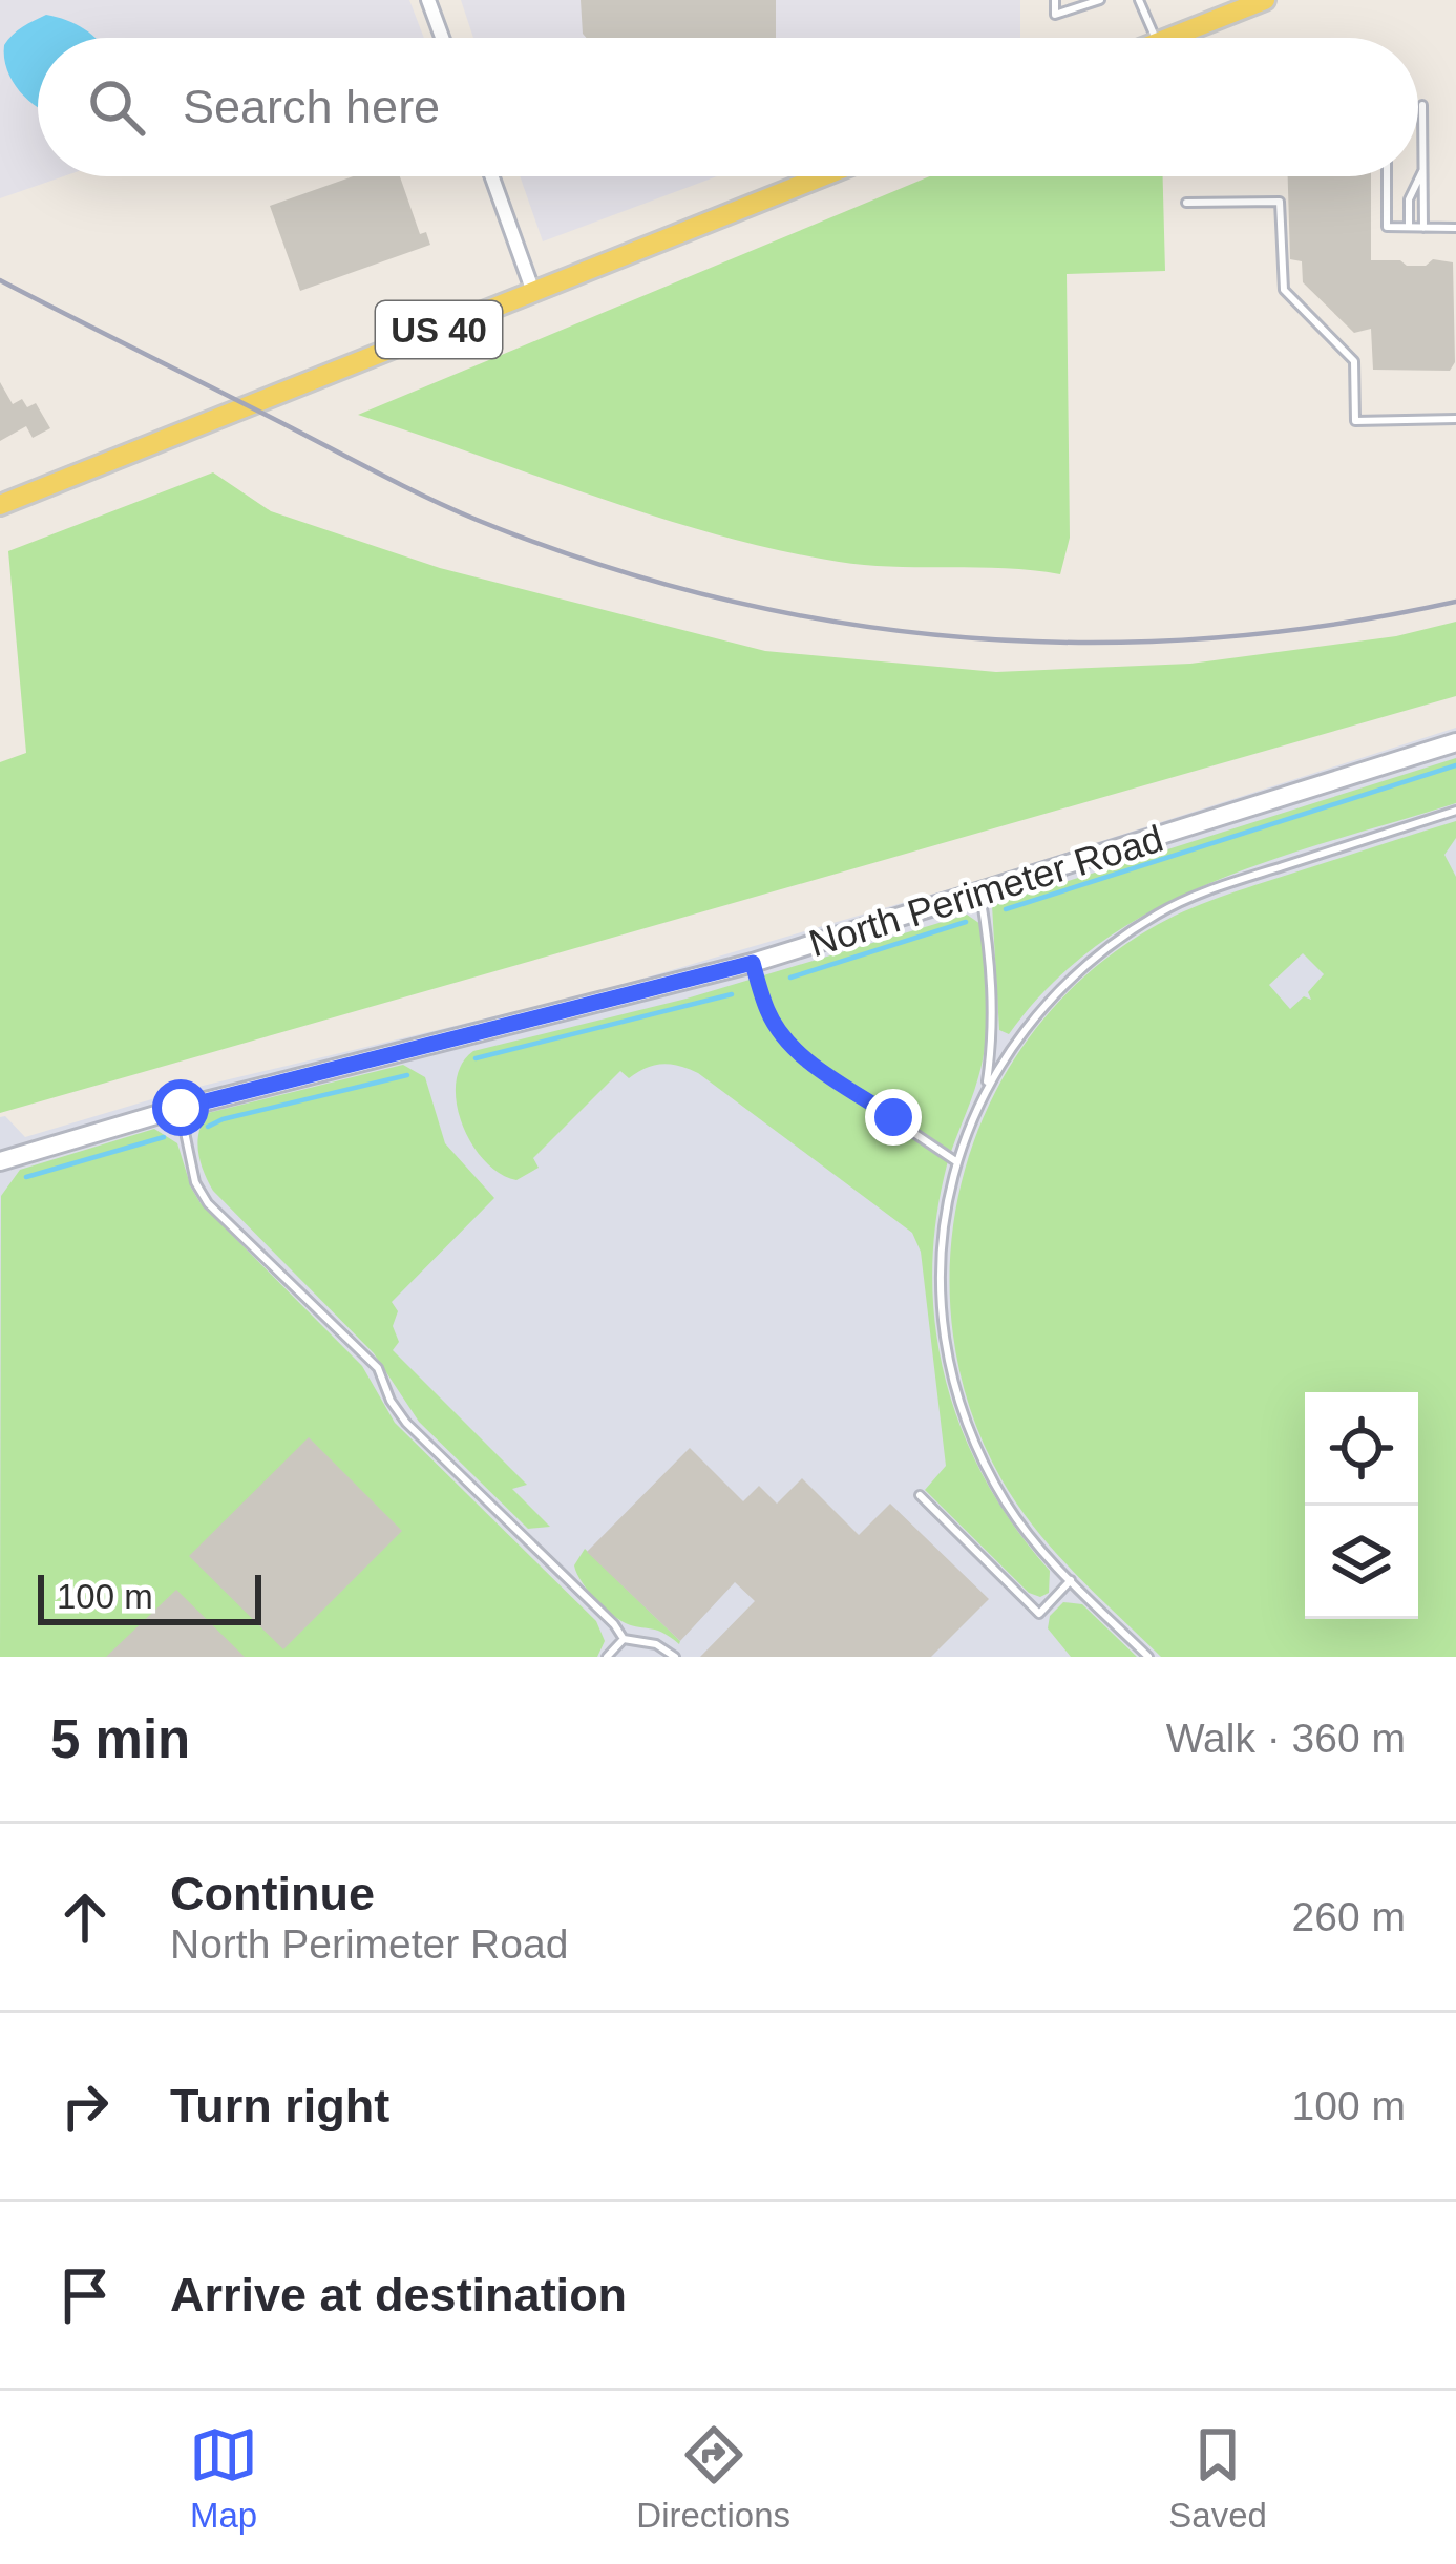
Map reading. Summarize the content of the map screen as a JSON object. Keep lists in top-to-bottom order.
{
  "streets": {
    "main road": ["US 40"],
    "street": ["North Perimeter Road"]
  },
  "scale_bar": "100 m",
  "page": {
    "search": "Search here",
    "scale": "100 m",
    "heading": ["5 min", "Walk · 360 m"],
    "list": [
      ["Continue", "North Perimeter Road", "260 m"],
      ["Turn right", "100 m"],
      "Arrive at destination"
    ],
    "nav": ["Map", "Directions", "Saved"]
  }
}
